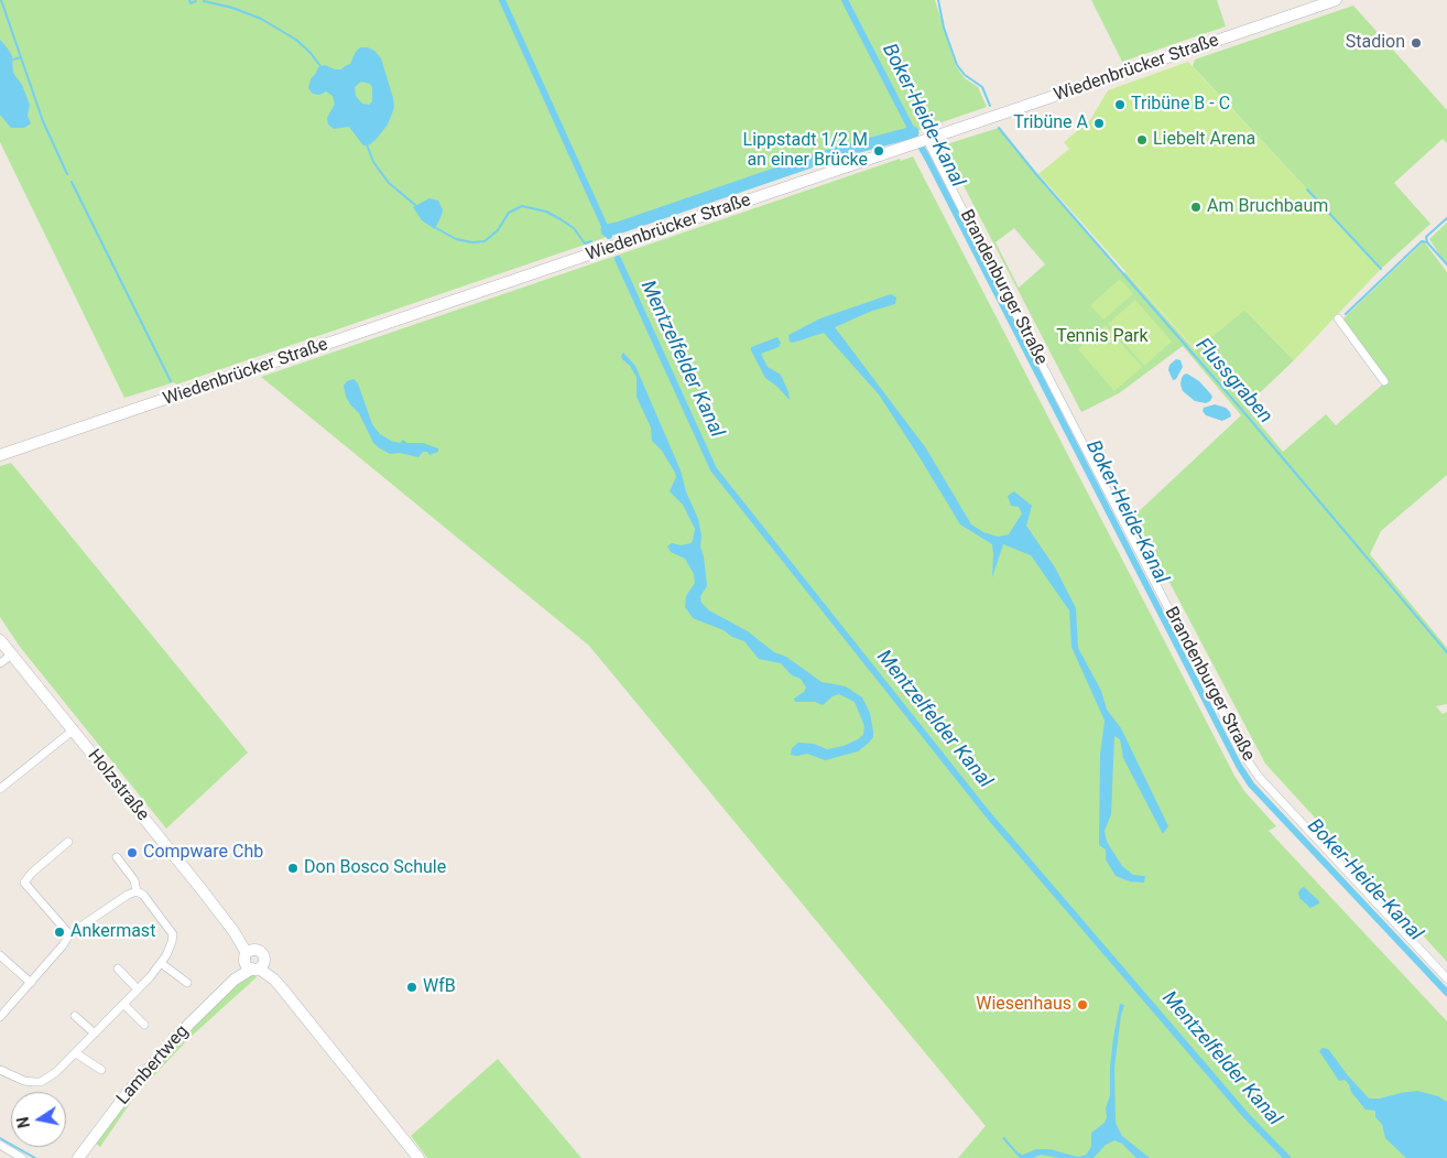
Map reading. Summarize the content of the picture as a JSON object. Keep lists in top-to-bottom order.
{
  "streets": {
    "street": [
      "Wiedenbrücker Straße",
      "Brandenburger Straße",
      "Holzstraße",
      "Lambertweg"
    ]
  },
  "crossings": [
    ["Wiedenbrücker Straße", "Brandenburger Straße"],
    ["Holzstraße", "Lambertweg"]
  ],
  "water": ["Boker-Heide-Kanal", "Mentzelfelder Kanal", "Flussgraben"],
  "parks": ["Tennis Park"],
  "places": [
    "Stadion",
    "Tribüne B - C",
    "Tribüne A",
    "Liebelt Arena",
    "Lippstadt 1/2 M an einer Brücke",
    "Am Bruchbaum",
    "Compware Chb",
    "Don Bosco Schule",
    "Ankermast",
    "WfB",
    "Wiesenhaus"
  ],
  "north": "left"
}
